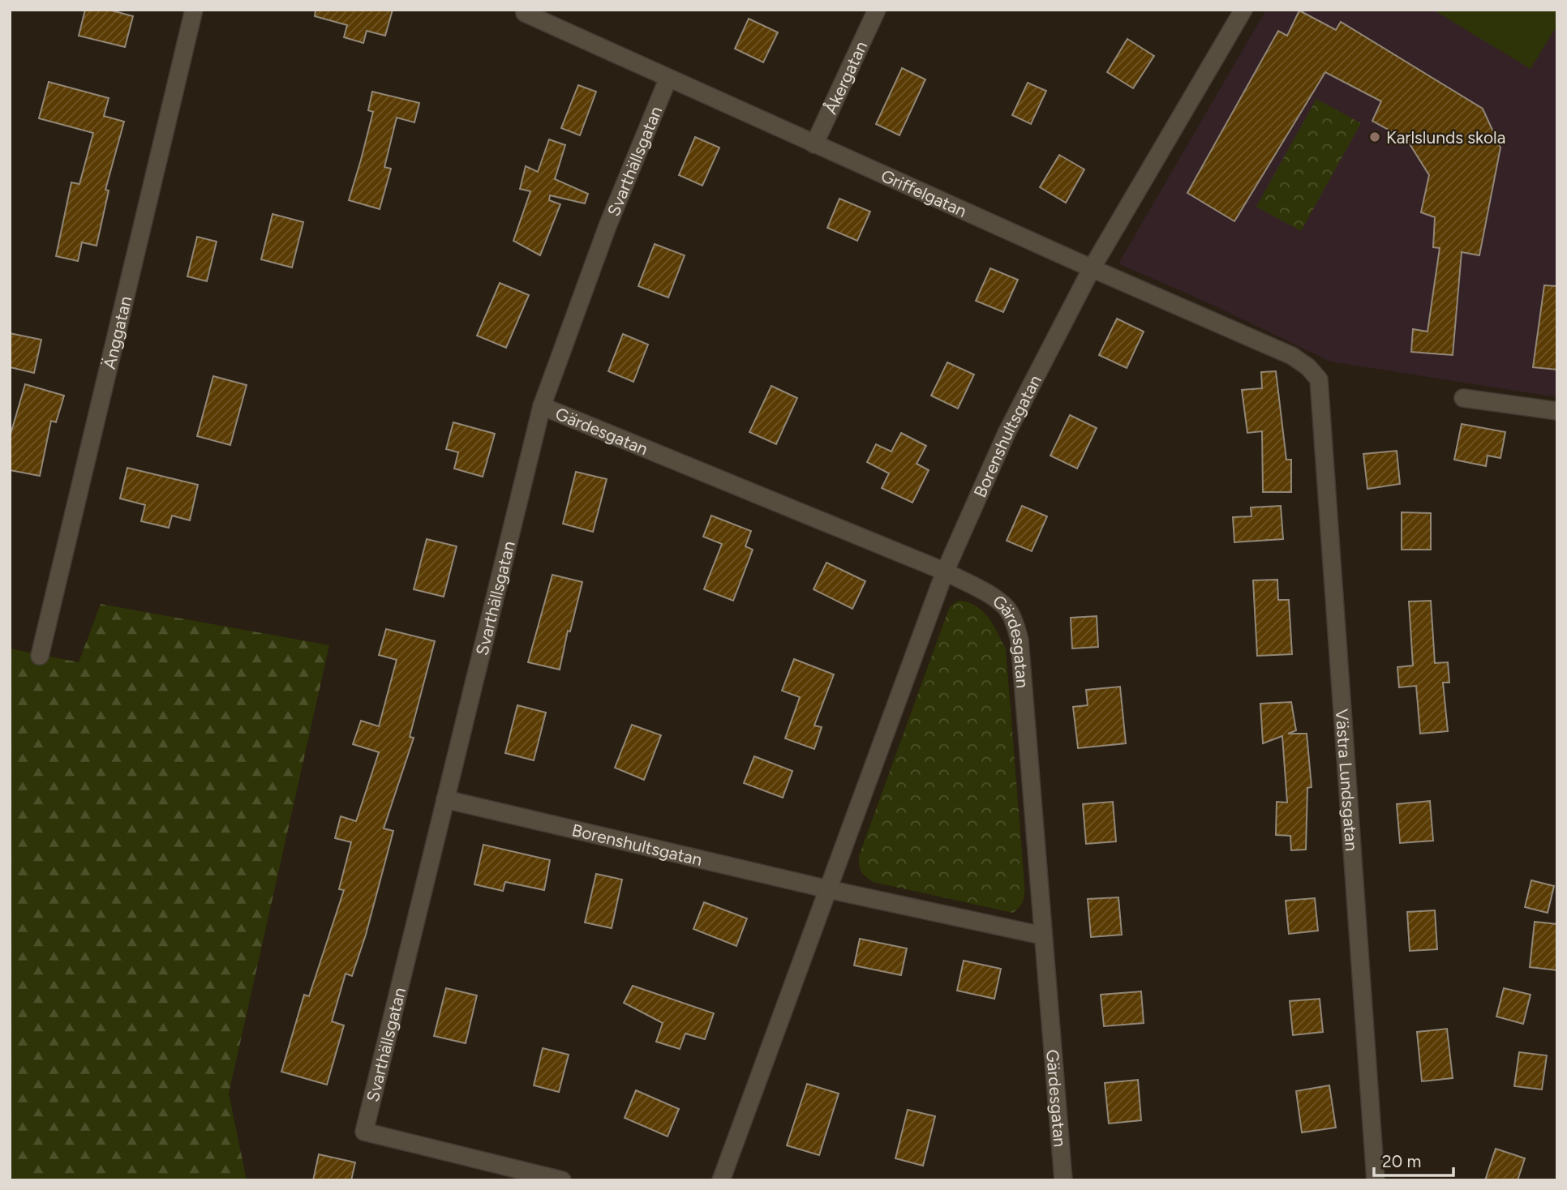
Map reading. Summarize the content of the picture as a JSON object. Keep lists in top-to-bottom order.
{
  "streets": {
    "street": [
      "Åkergatan",
      "Svarthällsgatan",
      "Griffelgatan",
      "Änggatan",
      "Gärdesgatan",
      "Borenshultsgatan",
      "Västra Lundsgatan"
    ]
  },
  "crossings": [
    ["Åkergatan", "Griffelgatan"],
    ["Svarthällsgatan", "Griffelgatan"],
    ["Svarthällsgatan", "Gärdesgatan"],
    ["Svarthällsgatan", "Borenshultsgatan"],
    ["Griffelgatan", "Borenshultsgatan"],
    ["Griffelgatan", "Västra Lundsgatan"],
    ["Gärdesgatan", "Borenshultsgatan"]
  ],
  "places": ["Karlslunds skola"],
  "scale_bar": "20 m"
}
